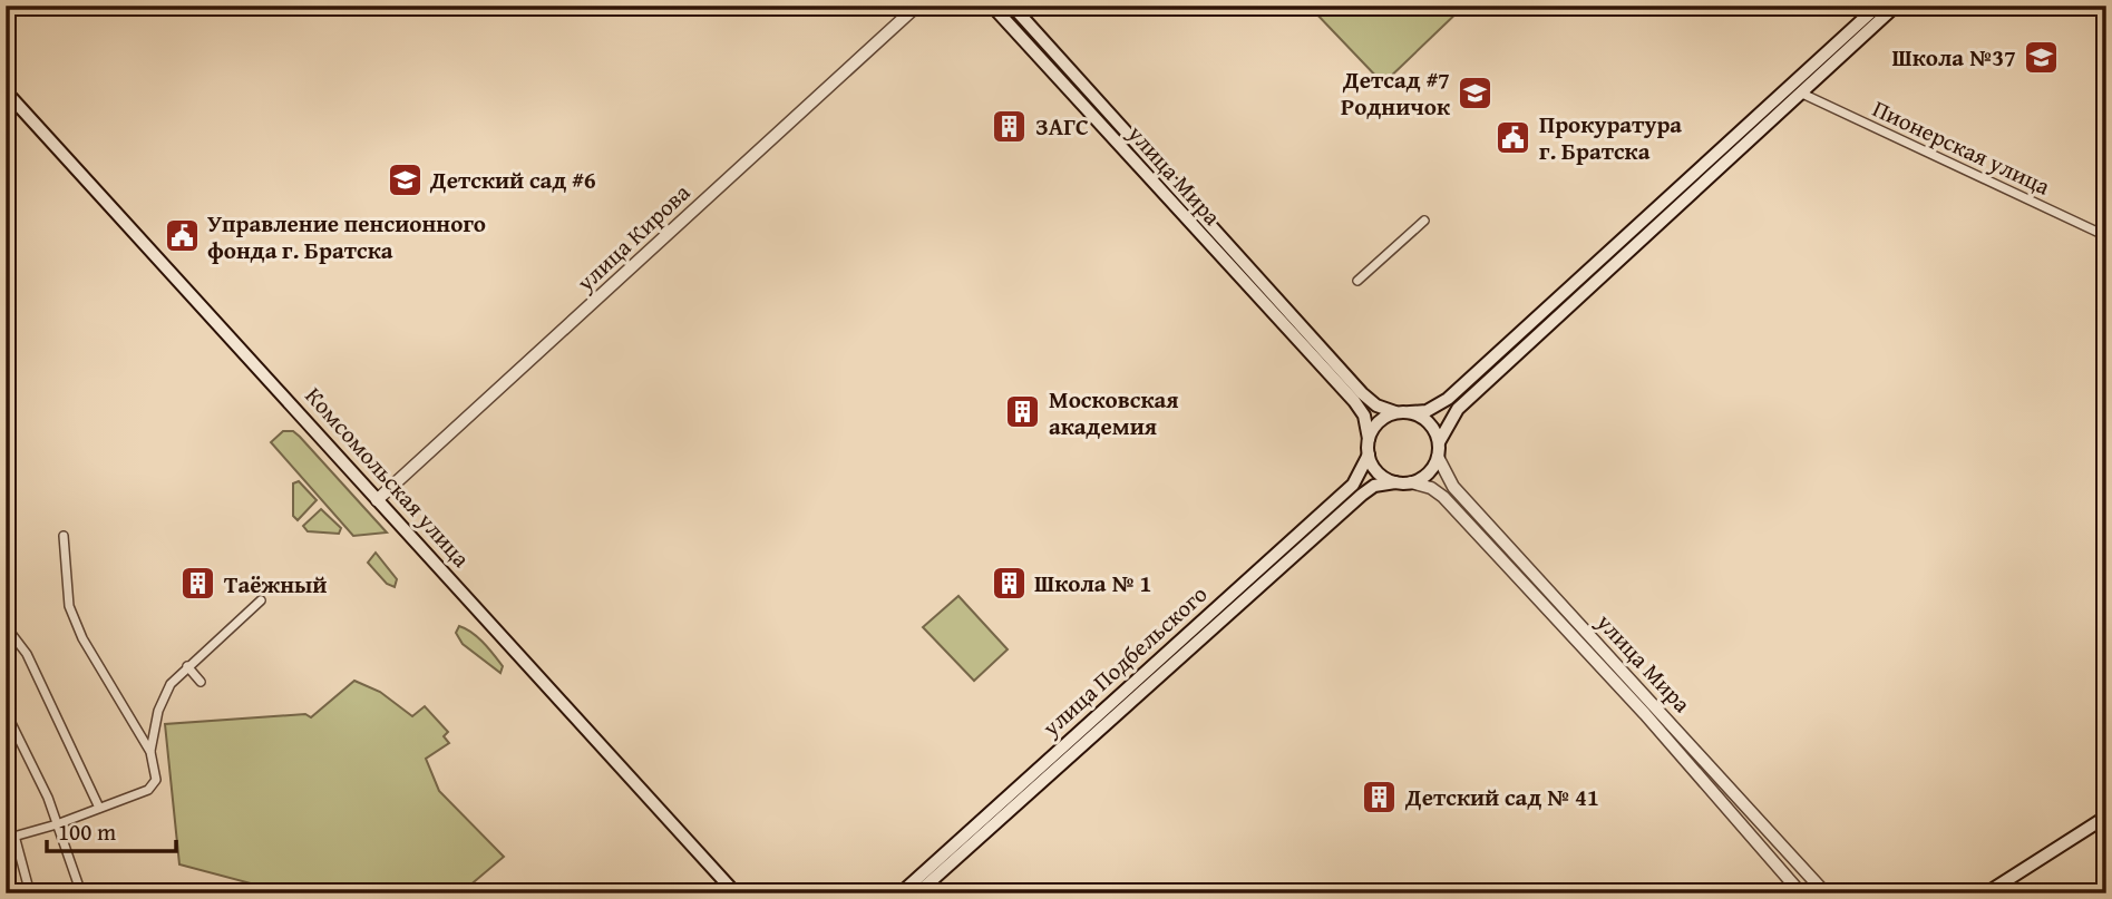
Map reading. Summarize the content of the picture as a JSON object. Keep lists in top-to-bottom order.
{
  "streets": {
    "main road": ["улица Мира", "Комсомольская улица", "улица Подбельского"],
    "street": ["Пионерская улица", "улица Кирова"]
  },
  "crossings": [
    ["улица Мира", "улица Подбельского"],
    ["улица Кирова", "Комсомольская улица"]
  ],
  "places": {
    "school or university": ["Школа №37", "Детсад #7 Родничок", "Детский сад #6"],
    "building": [
      "ЗАГС",
      "Московская академия",
      "Школа № 1",
      "Таёжный",
      "Детский сад № 41"
    ],
    "public building": ["Прокуратура г. Братска", "Управление пенсионного фонда г. Братска"]
  },
  "scale_bar": "100 m"
}
